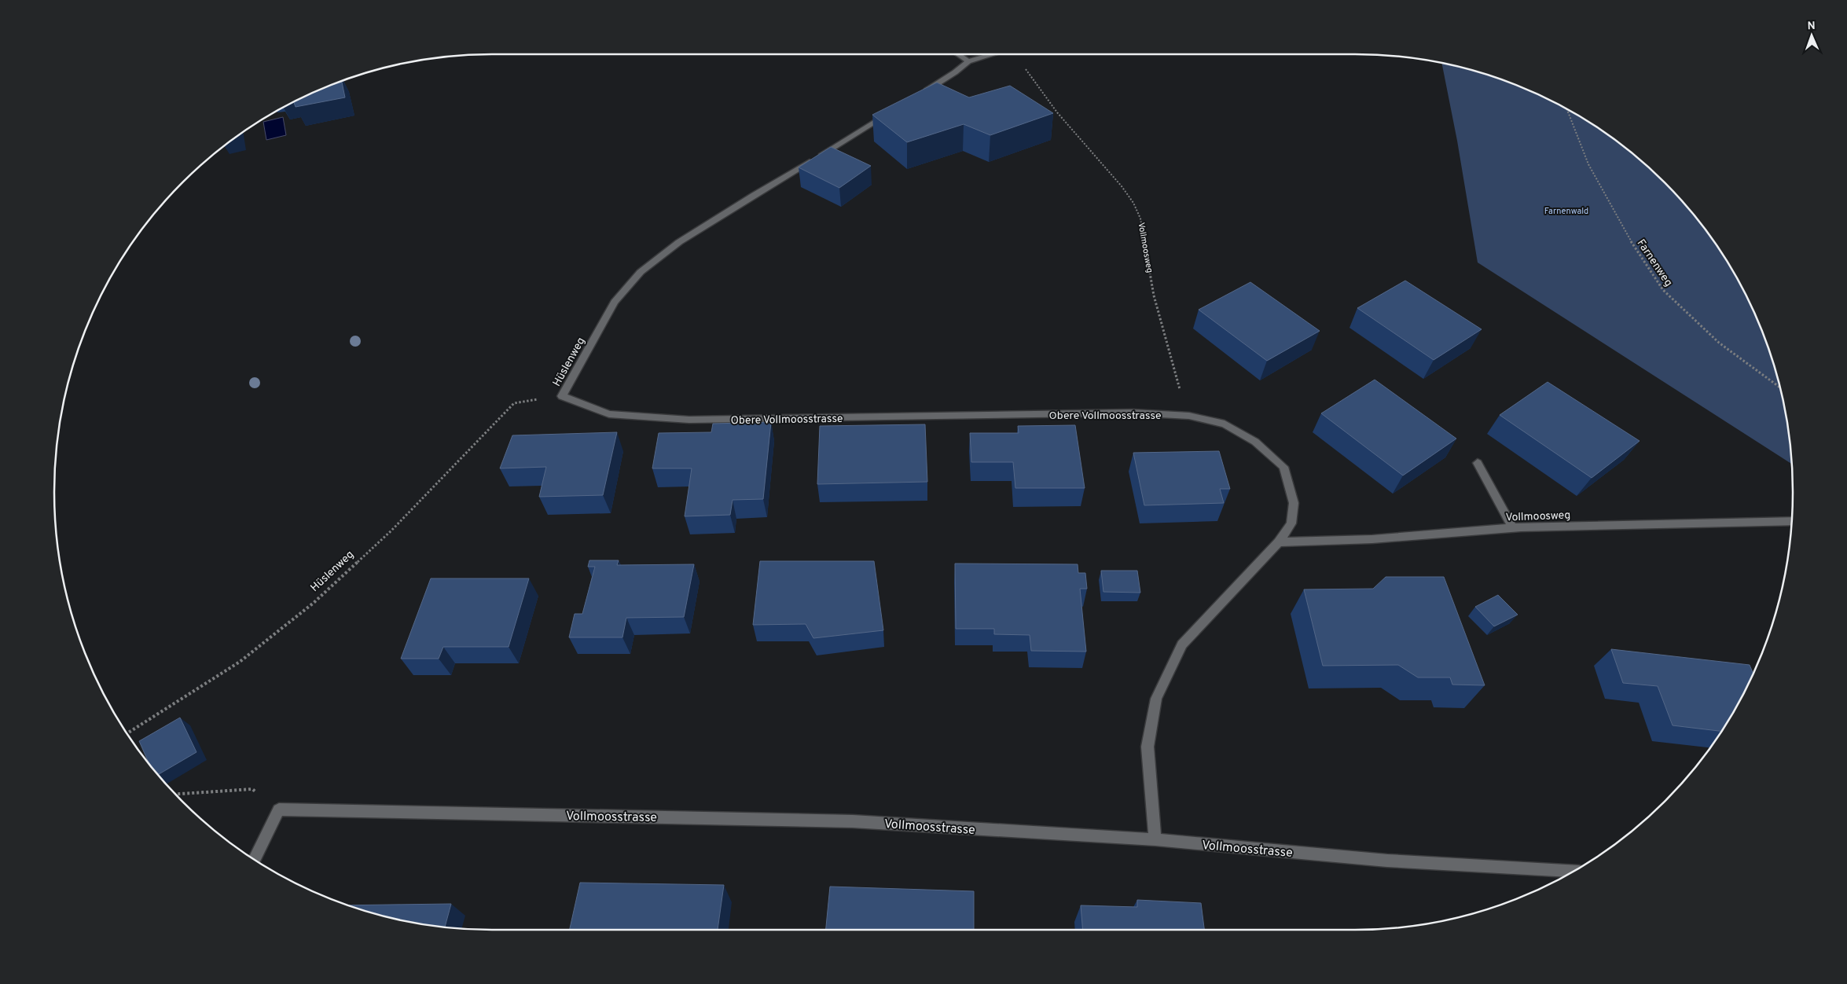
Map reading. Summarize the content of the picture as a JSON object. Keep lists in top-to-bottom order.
{
  "streets": {
    "street": [
      "Vollmoosweg",
      "Hüslenweg",
      "Obere Vollmoosstrasse",
      "Vollmoosstrasse"
    ],
    "path": ["Farnenweg"]
  },
  "crossings": [
    ["Vollmoosweg", "Obere Vollmoosstrasse"],
    ["Hüslenweg", "Obere Vollmoosstrasse"],
    ["Obere Vollmoosstrasse", "Vollmoosstrasse"]
  ],
  "parks": ["Farnenwald"],
  "north": "top"
}
